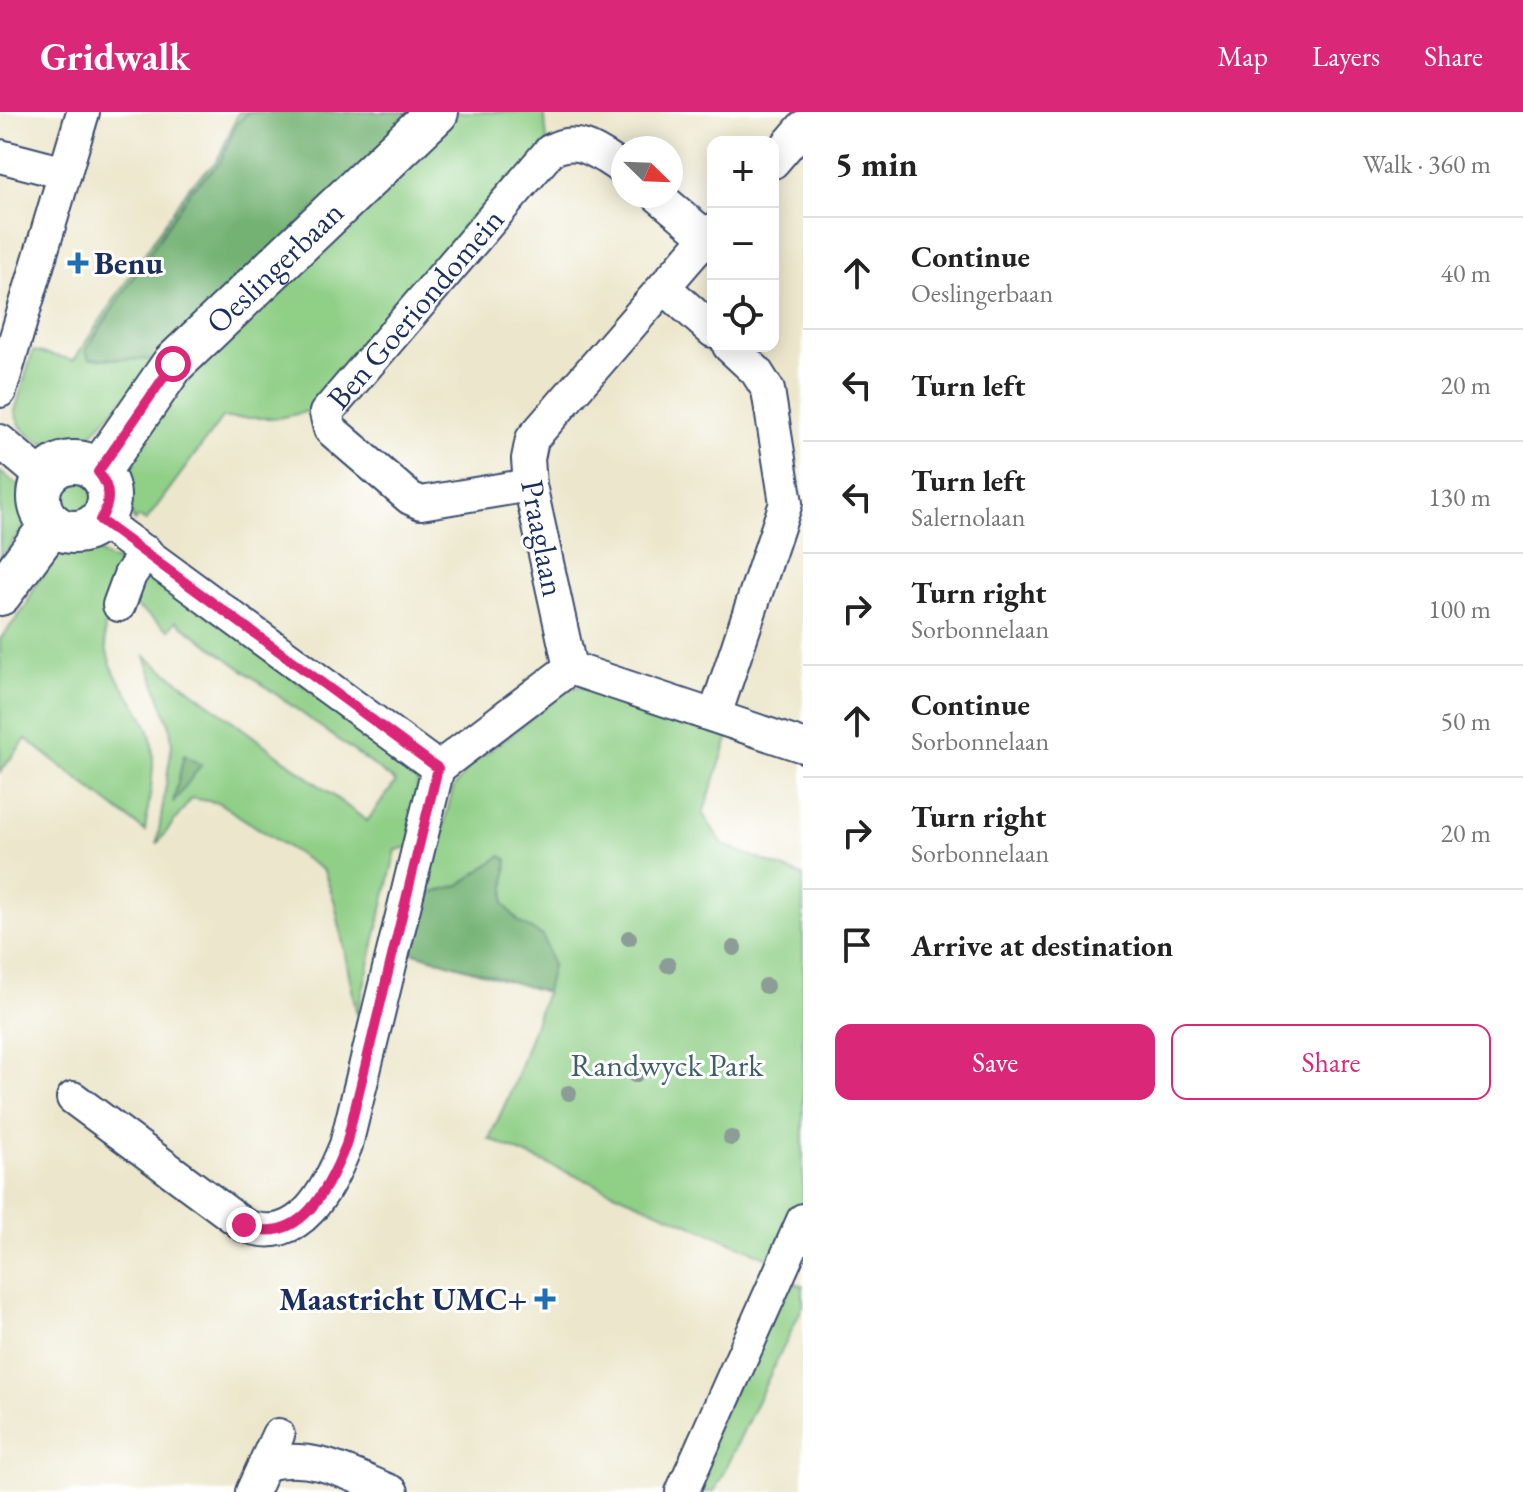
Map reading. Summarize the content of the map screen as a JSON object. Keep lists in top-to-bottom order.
{
  "streets": {
    "main road": ["Oeslingerbaan"],
    "street": ["Ben Goeriondomein", "Praaglaan"]
  },
  "crossings": [
    ["Ben Goeriondomein", "Praaglaan"]
  ],
  "parks": ["Randwyck Park"],
  "places": {
    "health": ["Benu", "Maastricht UMC+"]
  },
  "north": "bottom right",
  "page": {
    "header": "Gridwalk",
    "nav": ["Map", "Layers", "Share"],
    "heading": ["5 min", "Walk · 360 m"],
    "map_buttons": ["+", "−"],
    "list": [
      ["Continue", "Oeslingerbaan", "40 m"],
      ["Turn left", "20 m"],
      ["Turn left", "Salernolaan", "130 m"],
      ["Turn right", "Sorbonnelaan", "100 m"],
      ["Continue", "Sorbonnelaan", "50 m"],
      ["Turn right", "Sorbonnelaan", "20 m"],
      "Arrive at destination"
    ],
    "buttons": ["Save", "Share"]
  }
}
